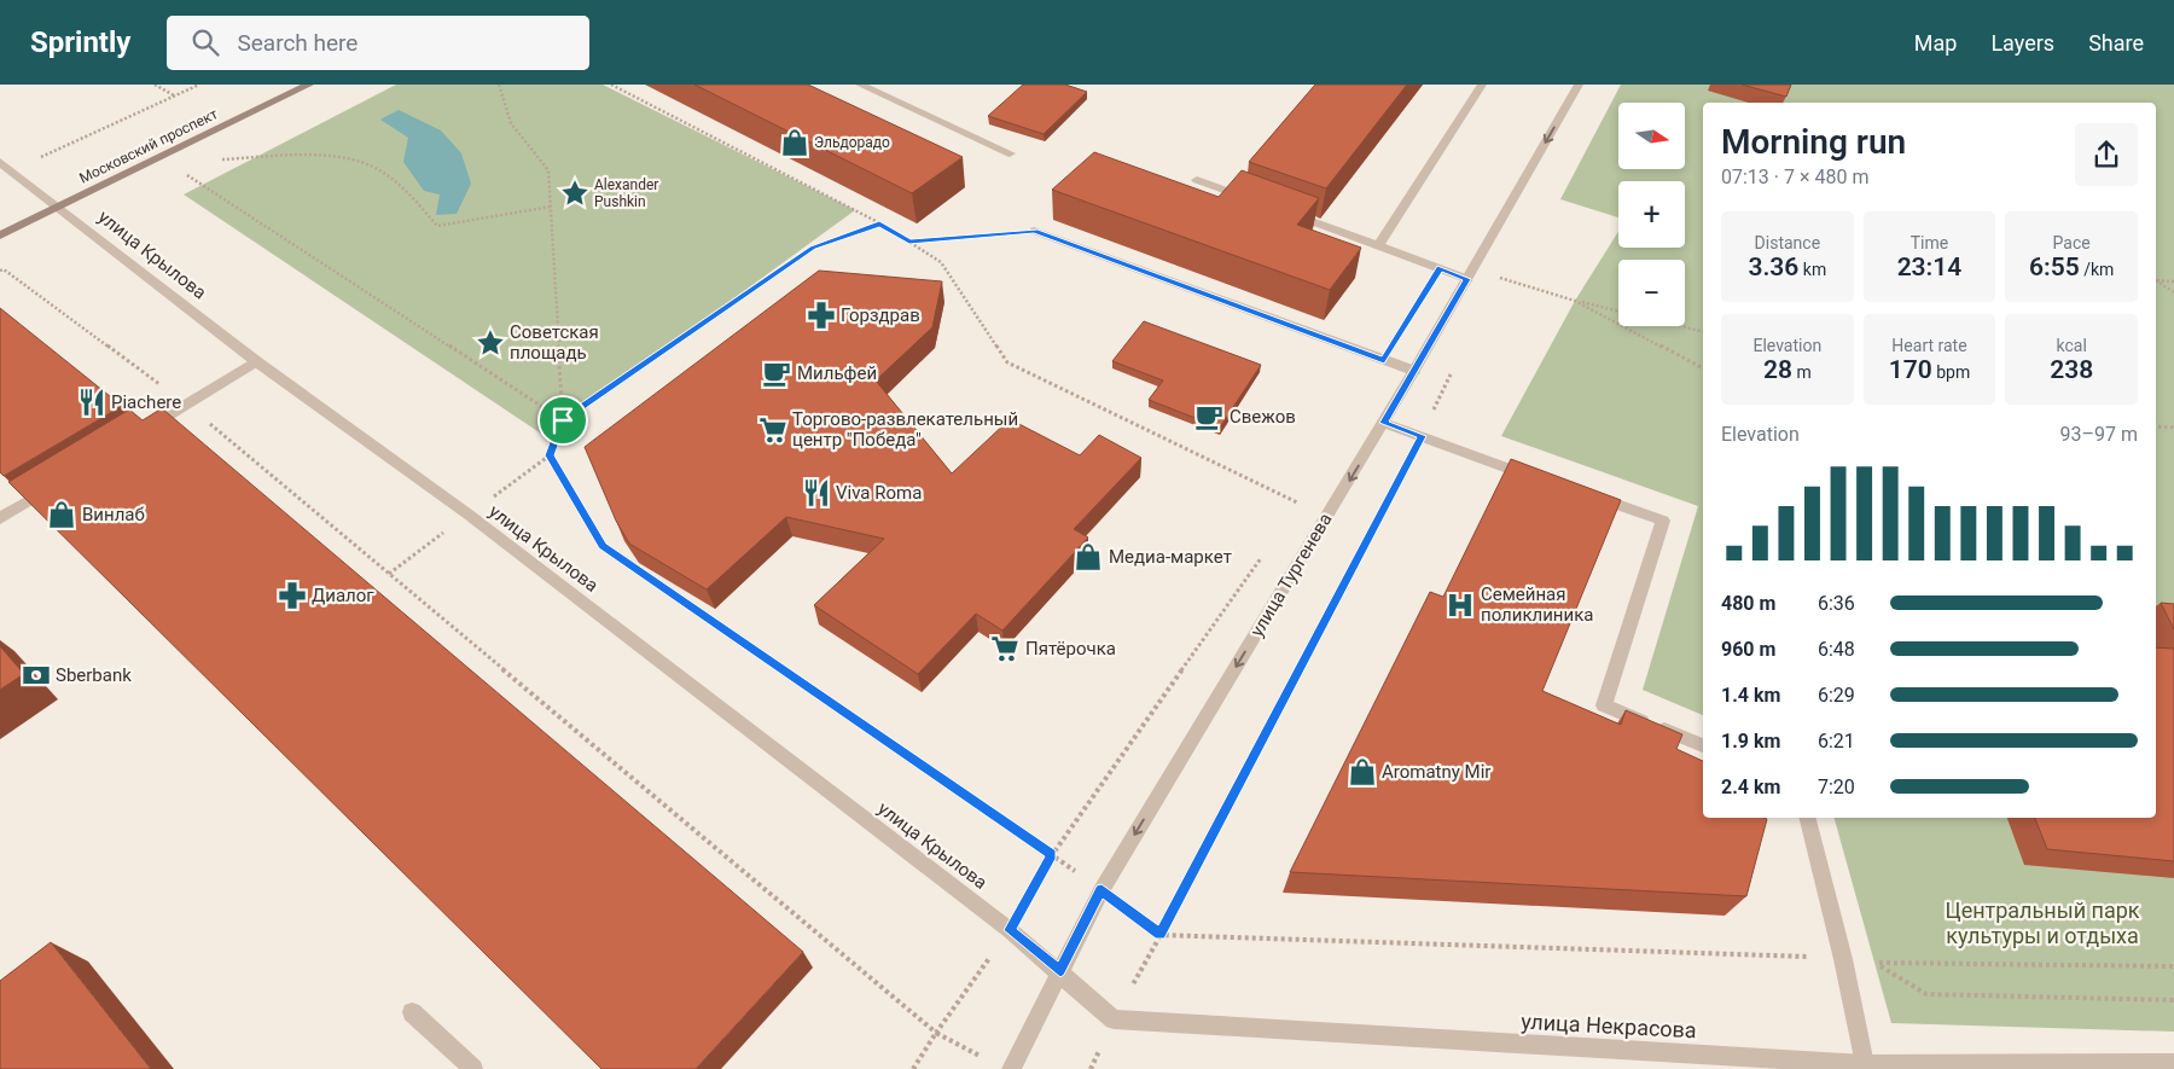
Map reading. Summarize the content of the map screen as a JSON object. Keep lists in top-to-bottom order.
{
  "streets": {
    "main road": ["Московский проспект"],
    "street": ["улица Крылова", "улица Тургенева", "улица Некрасова"]
  },
  "crossings": [
    ["Московский проспект", "улица Крылова"],
    ["улица Крылова", "улица Тургенева"],
    ["улица Крылова", "улица Некрасова"],
    ["улица Тургенева", "улица Некрасова"]
  ],
  "one_way": ["улица Тургенева"],
  "parks": ["Центральный парк культуры и отдыха"],
  "places": {
    "shop": [
      "Эльдорадо",
      "Винлаб",
      "Медиа-маркет",
      "Aromatny Mir"
    ],
    "place": ["Alexander Pushkin", "Советская площадь"],
    "pharmacy": ["Горздрав", "Диалог"],
    "cafe": ["Мильфей", "Свежов"],
    "restaurant": ["Piachere", "Viva Roma"],
    "supermarket": ["Торгово-развлекательный центр \"Победа\"", "Пятёрочка"],
    "hospital": ["Семейная поликлиника"],
    "bank": ["Sberbank"]
  },
  "north": "right",
  "page": {
    "header": "Sprintly",
    "search": "Search here",
    "nav": ["Map", "Layers", "Share"],
    "map_buttons": ["+", "−"],
    "heading": ["Morning run", "07:13 · 7 × 480 m"],
    "stats": [
      ["Distance", "3.36 km"],
      ["Time", "23:14"],
      ["Pace", "6:55 /km"],
      ["Elevation", "28 m"],
      ["Heart rate", "170 bpm"],
      ["kcal", "238"]
    ],
    "chart": ["Elevation", "93–97 m"],
    "list": [
      {
        "name": "480 m",
        "note": "6:36"
      },
      {
        "name": "960 m",
        "note": "6:48"
      },
      {
        "name": "1.4 km",
        "note": "6:29"
      },
      {
        "name": "1.9 km",
        "note": "6:21"
      },
      {
        "name": "2.4 km",
        "note": "7:20"
      }
    ]
  }
}
